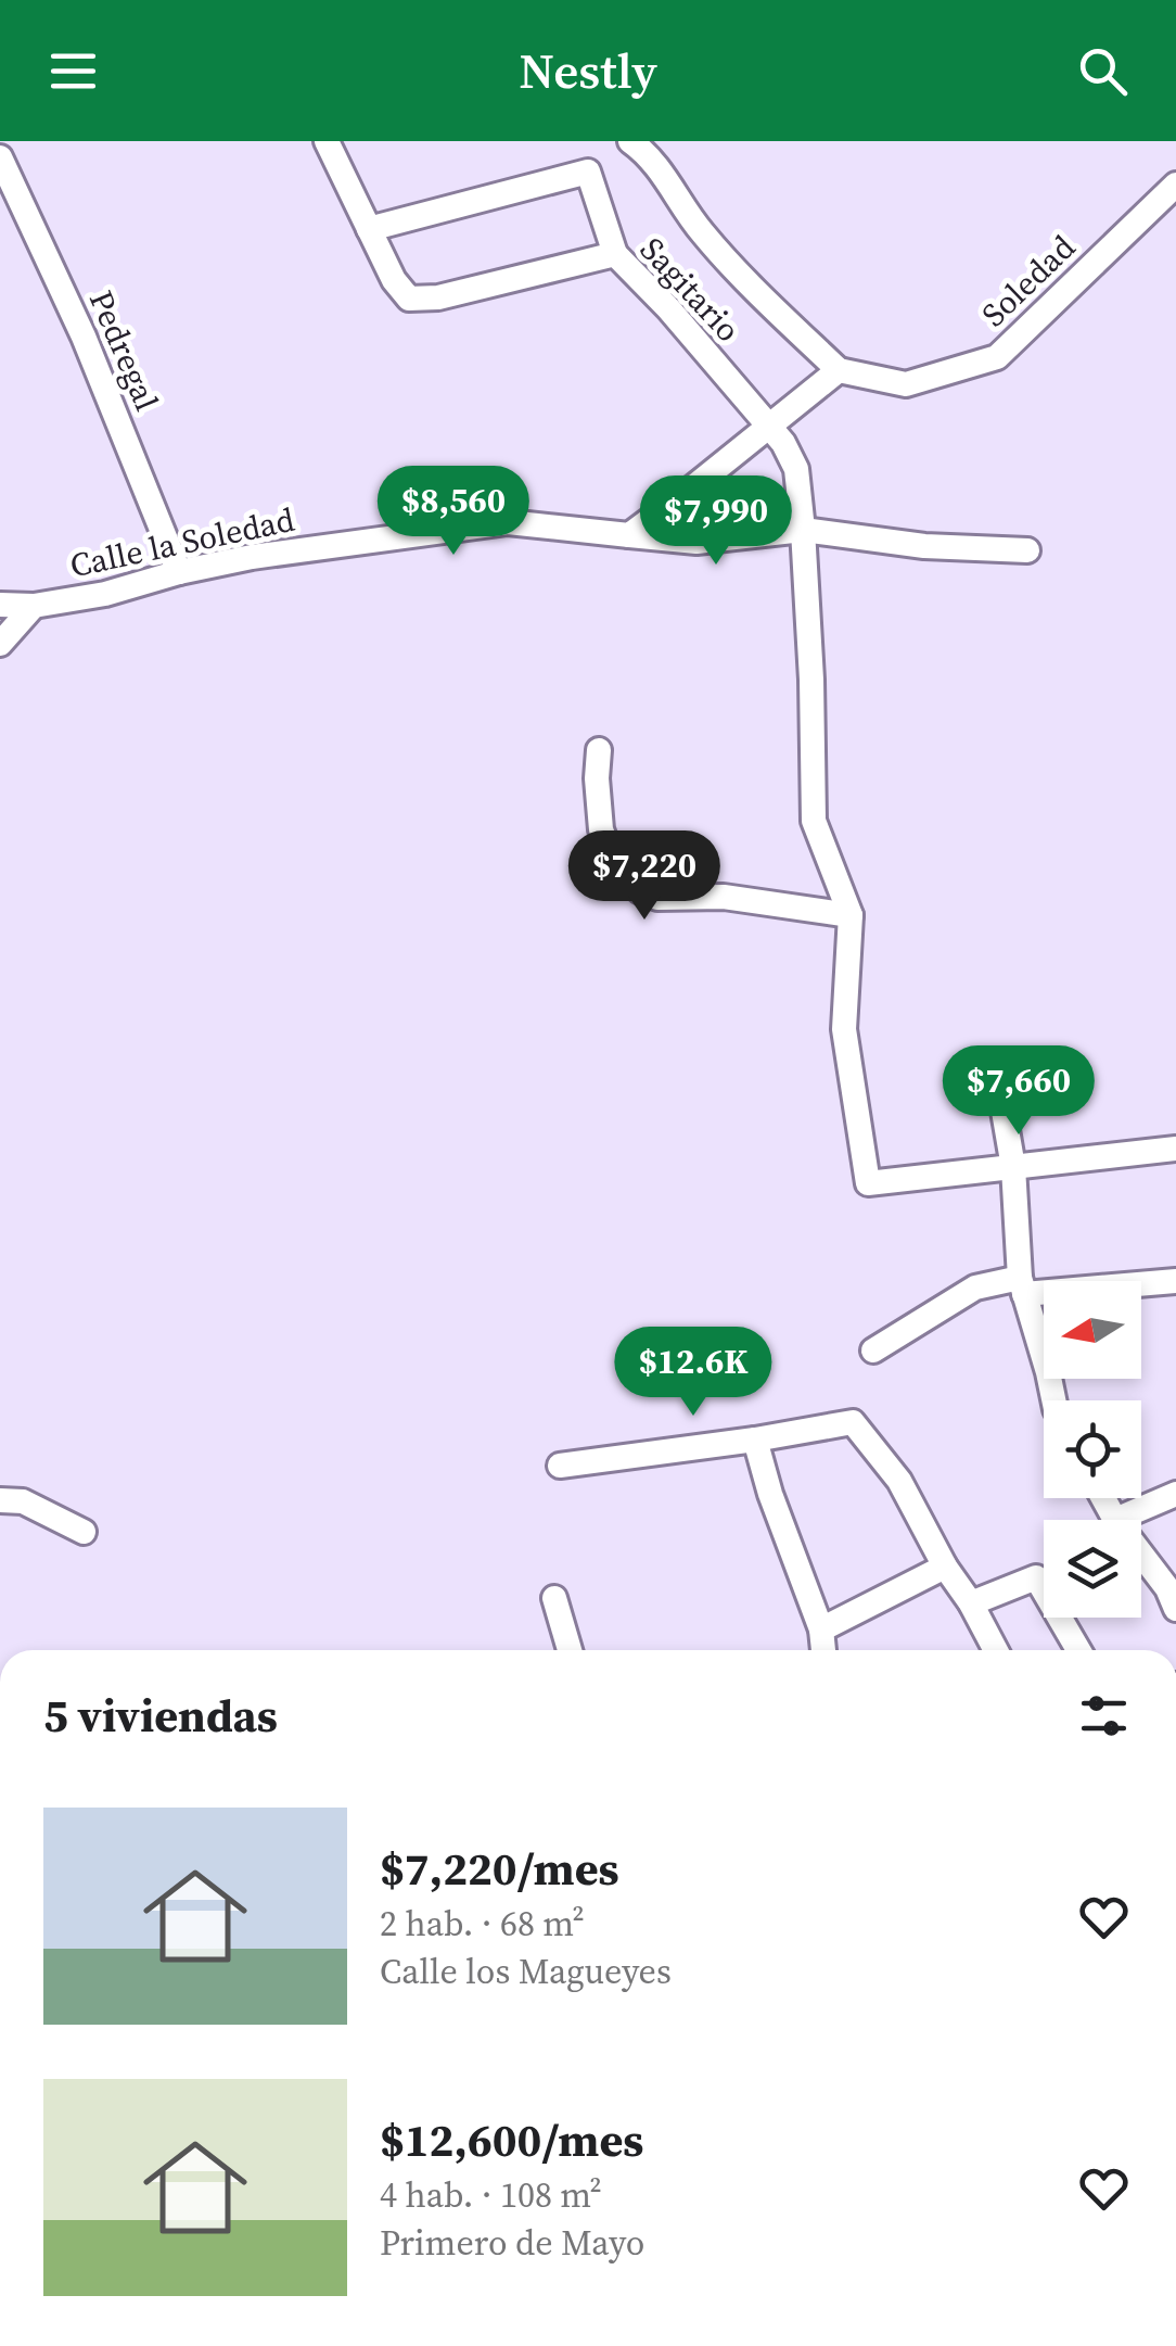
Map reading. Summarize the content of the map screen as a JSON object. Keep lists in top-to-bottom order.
{
  "streets": {
    "street": [
      "Soledad",
      "Sagitario",
      "Pedregal",
      "Calle la Soledad"
    ]
  },
  "crossings": [
    ["Sagitario", "Calle la Soledad"],
    ["Pedregal", "Calle la Soledad"]
  ],
  "north": "left",
  "page": {
    "header": "Nestly",
    "price": [
      "$8,560",
      "$7,990",
      "$7,220",
      "$7,660",
      "$12.6K"
    ],
    "heading": "5 viviendas",
    "list": [
      {
        "name": "$7,220/mes",
        "note": "2 hab. · 68 m² · Calle los Magueyes"
      },
      {
        "name": "$12,600/mes",
        "note": "4 hab. · 108 m² · Primero de Mayo"
      }
    ]
  }
}
